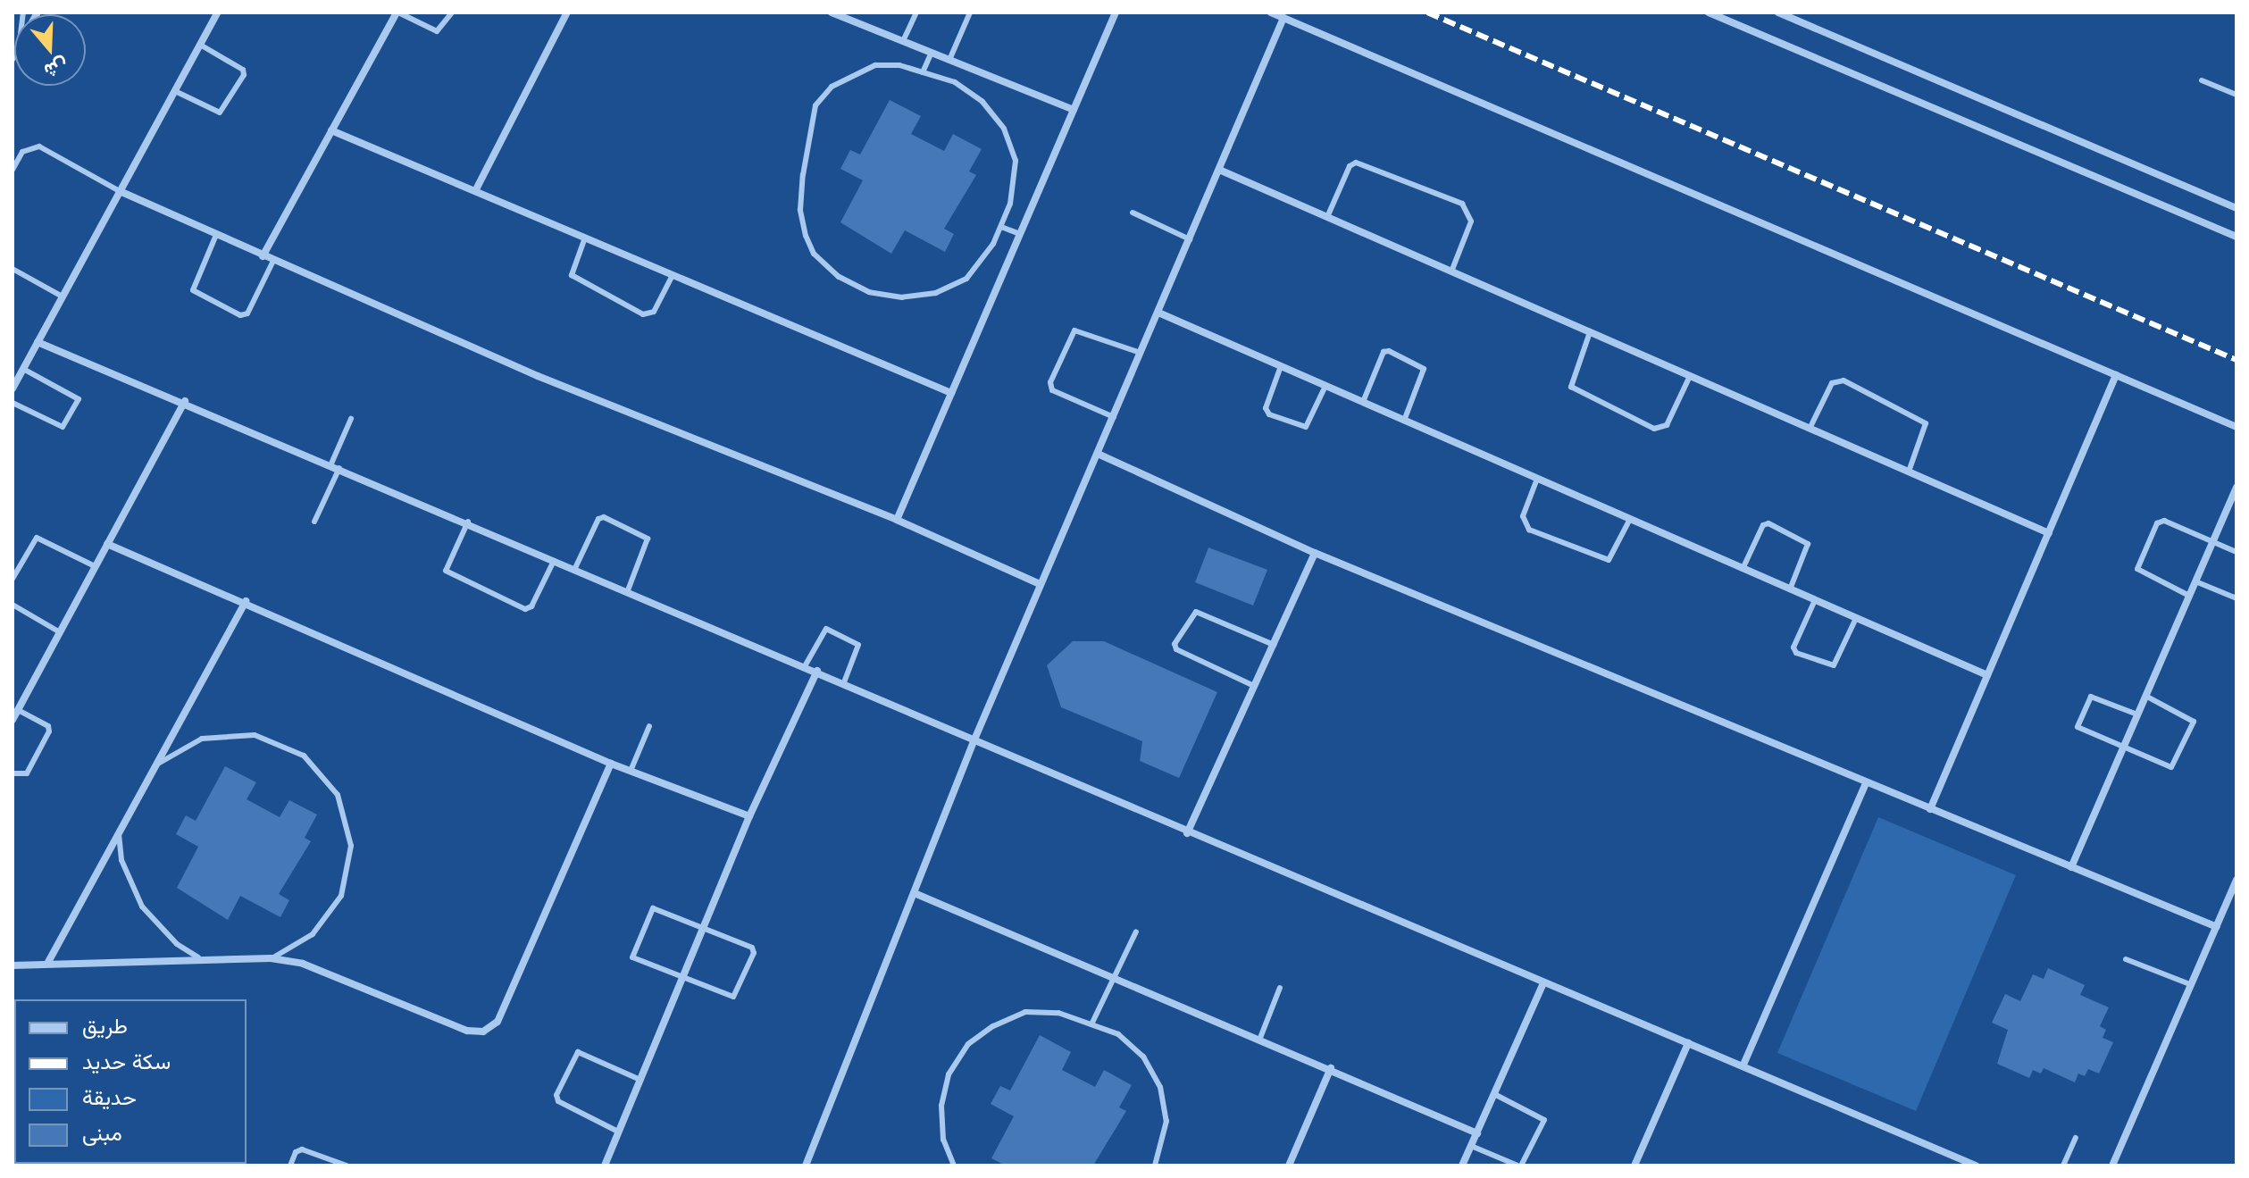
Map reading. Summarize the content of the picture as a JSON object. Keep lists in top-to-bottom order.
{
  "legend": [
    "طريق",
    "سكة حديد",
    "حديقة",
    "مبنى"
  ],
  "north": "bottom"
}
